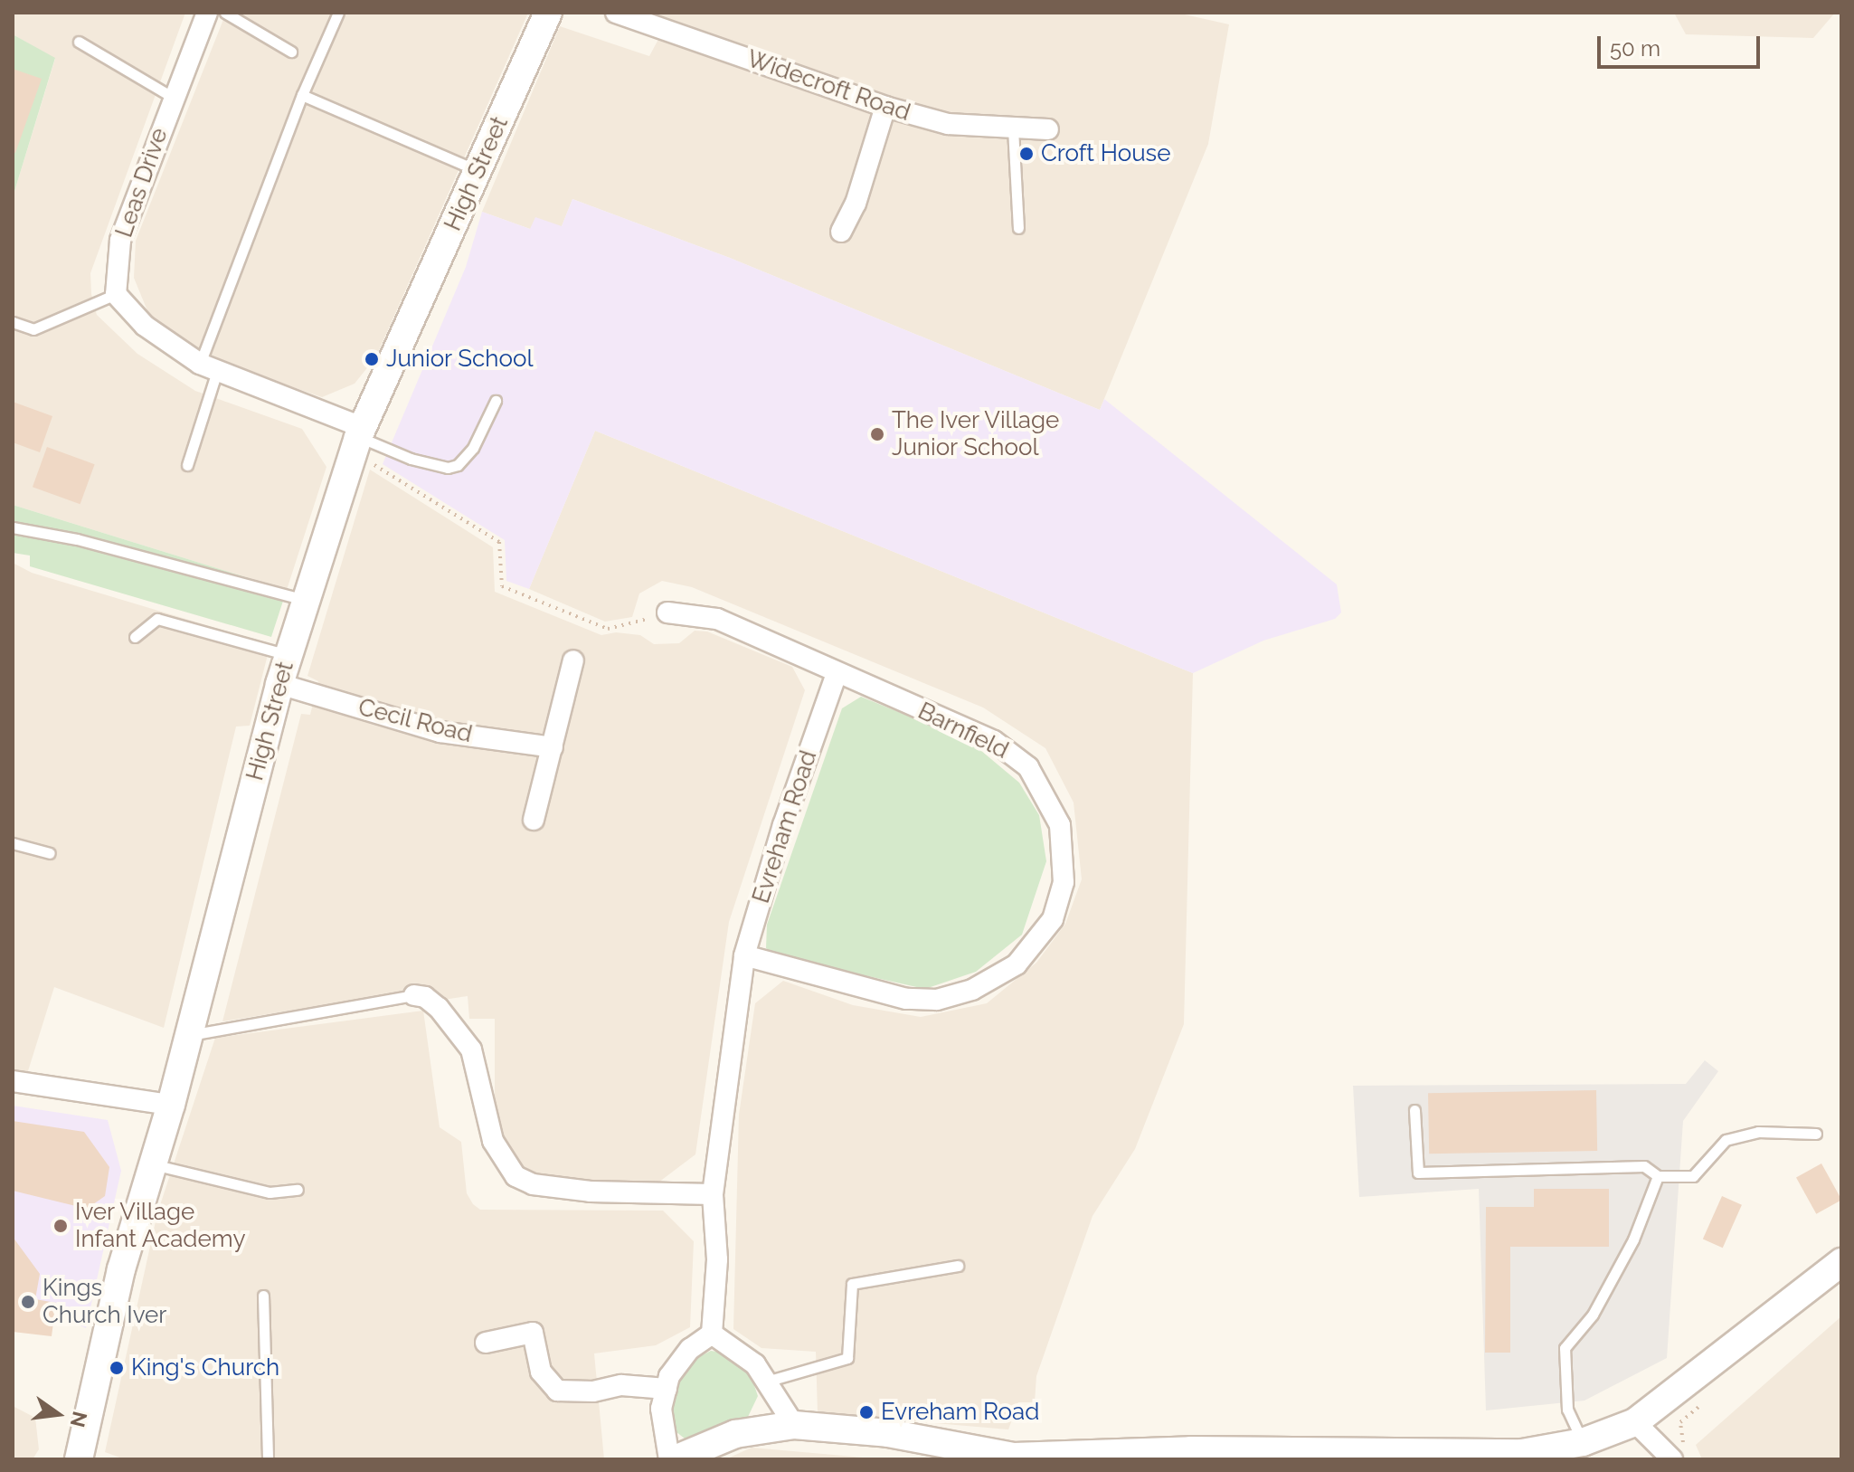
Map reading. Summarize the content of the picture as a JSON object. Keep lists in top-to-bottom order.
{
  "streets": {
    "main road": ["High Street"],
    "street": [
      "Widecroft Road",
      "Leas Drive",
      "Cecil Road",
      "Barnfield",
      "Evreham Road"
    ]
  },
  "crossings": [
    ["High Street", "Cecil Road"],
    ["Barnfield", "Evreham Road"]
  ],
  "places": [
    "Croft House",
    "Junior School",
    "The Iver Village Junior School",
    "Iver Village Infant Academy",
    "Kings Church Iver",
    "King's Church",
    "Evreham Road"
  ],
  "scale_bar": "50 m",
  "north": "right"
}
